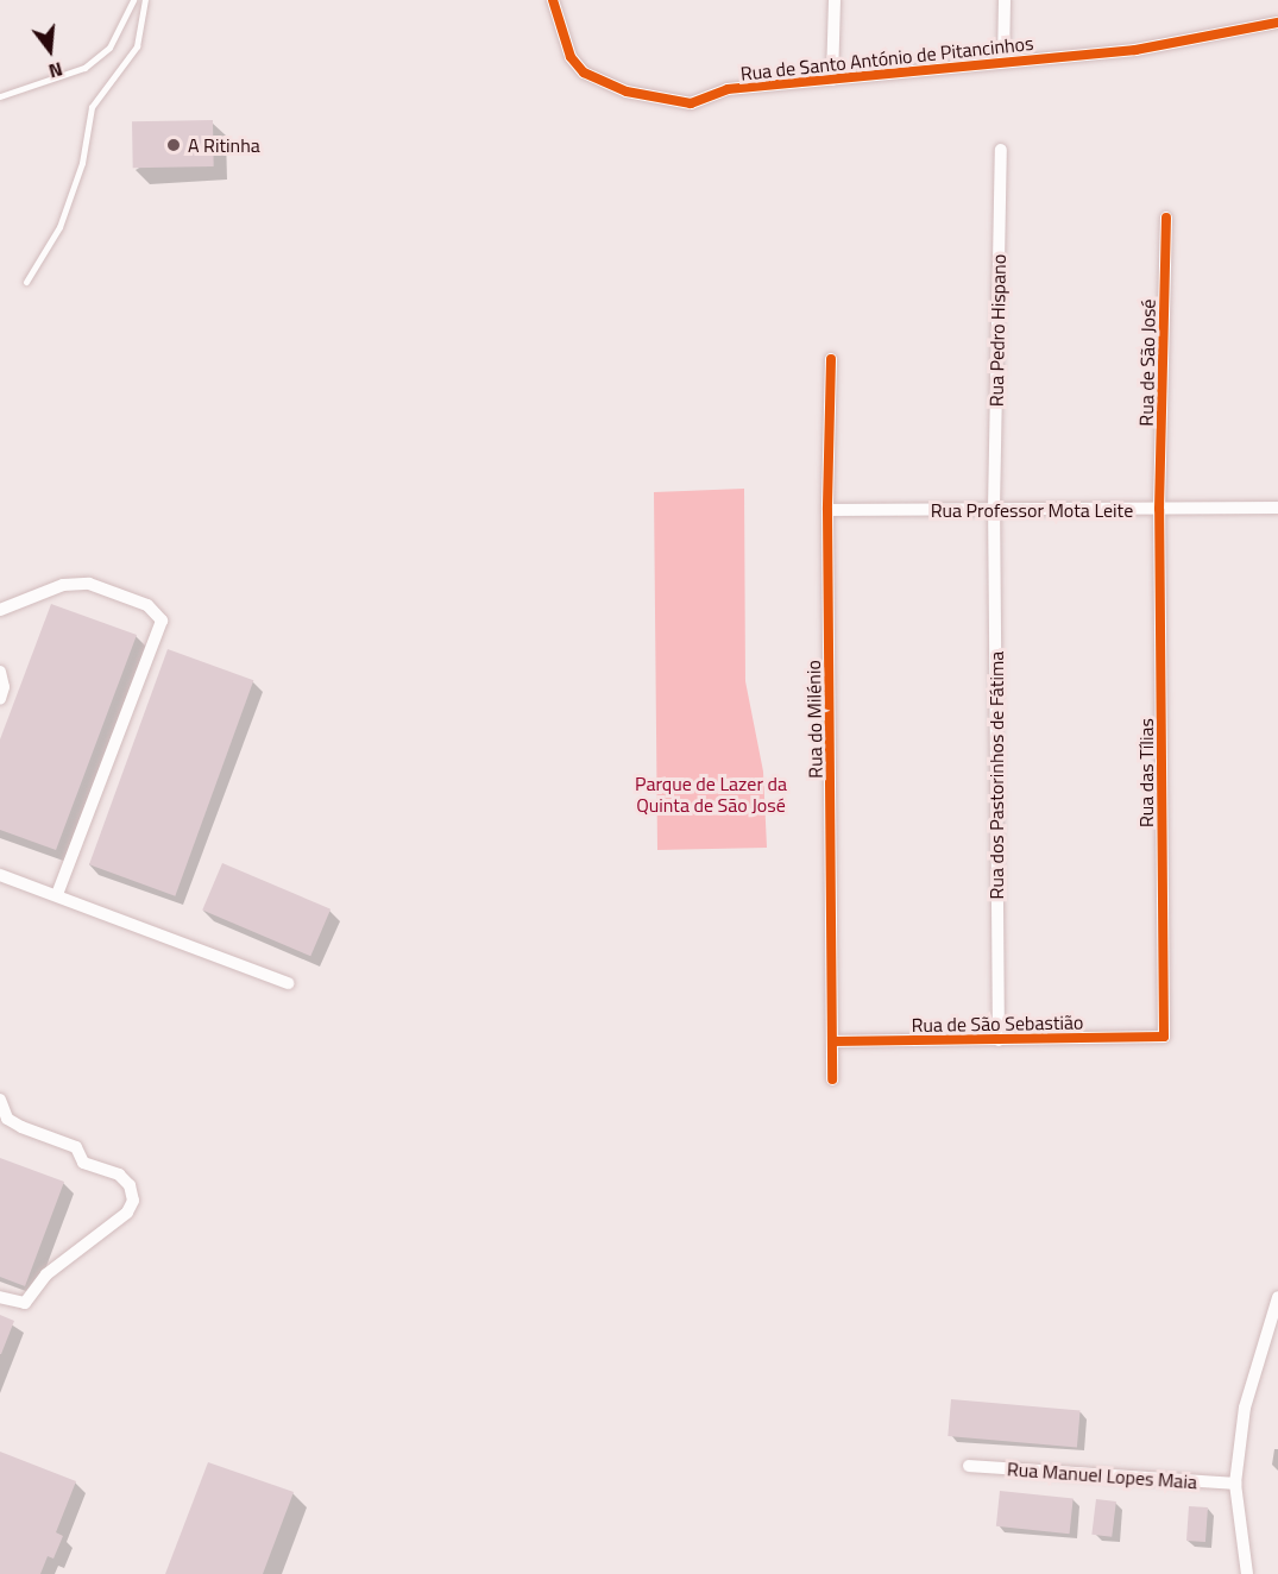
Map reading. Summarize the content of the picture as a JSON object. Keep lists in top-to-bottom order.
{
  "streets": {
    "street": [
      "Rua de Santo António de Pitancinhos",
      "Rua Pedro Hispano",
      "Rua de São José",
      "Rua Professor Mota Leite",
      "Rua do Milénio",
      "Rua das Tílias",
      "Rua dos Pastorinhos de Fátima",
      "Rua de São Sebastião",
      "Rua Manuel Lopes Maia"
    ]
  },
  "crossings": [
    ["Rua Pedro Hispano", "Rua Professor Mota Leite"],
    ["Rua Pedro Hispano", "Rua dos Pastorinhos de Fátima"],
    ["Rua de São José", "Rua Professor Mota Leite"],
    ["Rua de São José", "Rua das Tílias"],
    ["Rua Professor Mota Leite", "Rua do Milénio"],
    ["Rua Professor Mota Leite", "Rua das Tílias"],
    ["Rua Professor Mota Leite", "Rua dos Pastorinhos de Fátima"],
    ["Rua do Milénio", "Rua de São Sebastião"],
    ["Rua das Tílias", "Rua de São Sebastião"],
    ["Rua dos Pastorinhos de Fátima", "Rua de São Sebastião"]
  ],
  "parks": ["Parque de Lazer da Quinta de São José"],
  "places": ["A Ritinha"],
  "north": "bottom"
}
